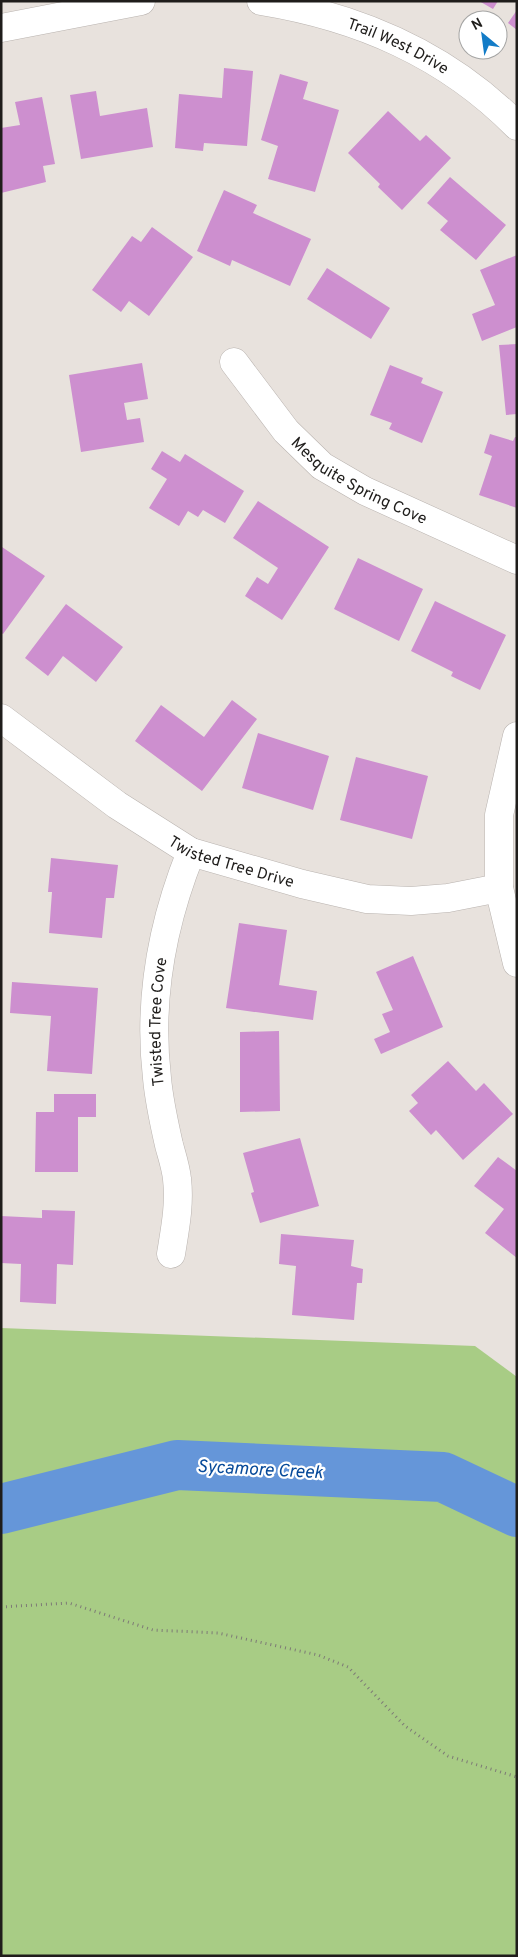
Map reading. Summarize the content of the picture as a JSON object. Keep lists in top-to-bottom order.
{
  "streets": {
    "street": [
      "Trail West Drive",
      "Mesquite Spring Cove",
      "Twisted Tree Drive",
      "Twisted Tree Cove"
    ]
  },
  "crossings": [
    ["Twisted Tree Drive", "Twisted Tree Cove"]
  ],
  "water": ["Sycamore Creek"],
  "north": "top left"
}
